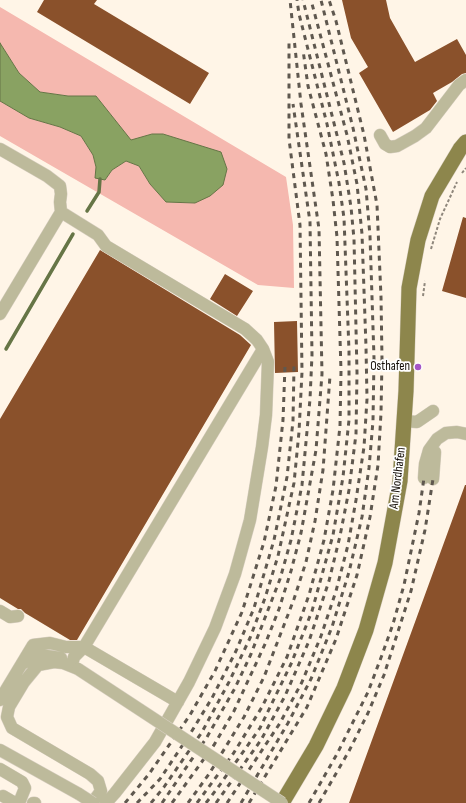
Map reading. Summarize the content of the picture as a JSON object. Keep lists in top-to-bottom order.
{
  "streets": {
    "main road": ["Am Nordhafen"]
  },
  "places": ["Osthafen"]
}
